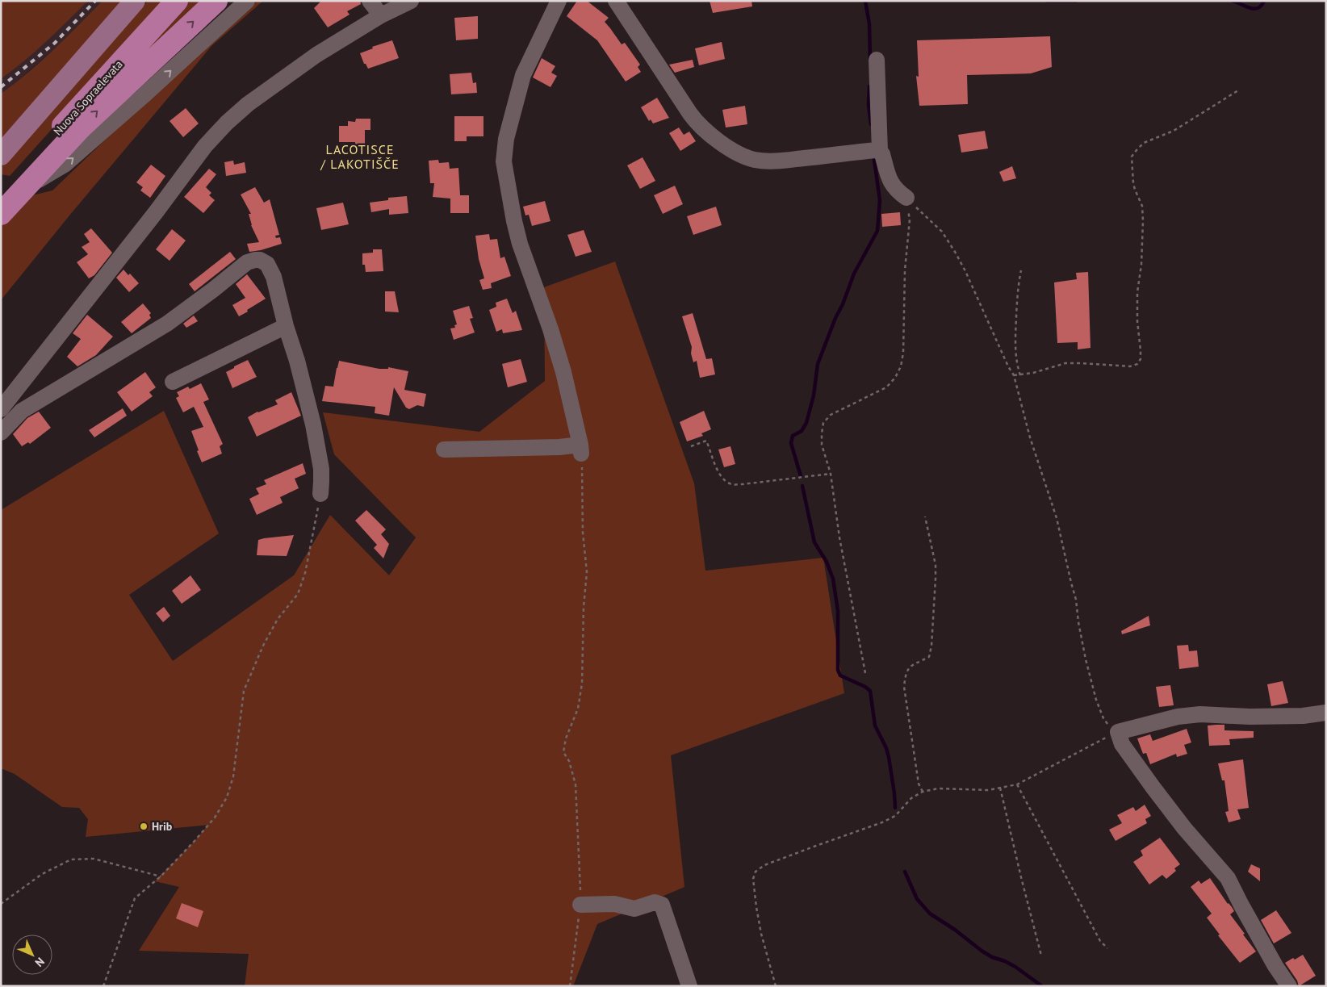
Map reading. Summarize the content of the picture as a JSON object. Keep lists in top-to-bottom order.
{
  "streets": {
    "highway": ["Nuova Sopraelevata"]
  },
  "districts": ["LACOTISCE / LAKOTIŠČE"],
  "places": ["Hrib"],
  "north": "bottom right"
}
